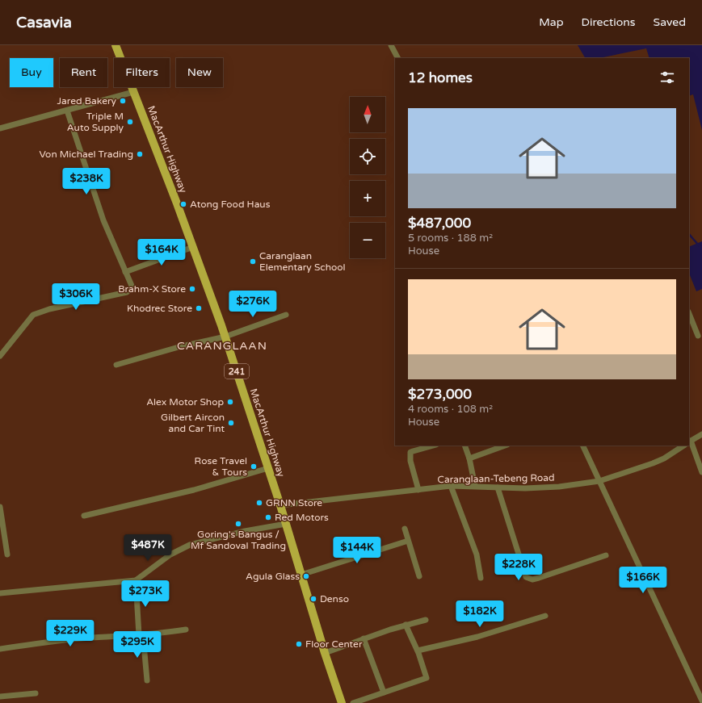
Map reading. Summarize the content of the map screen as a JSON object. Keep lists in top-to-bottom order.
{
  "streets": {
    "main road": ["MacArthur Highway", "241"],
    "street": ["Caranglaan-Tebeng Road"]
  },
  "crossings": [
    ["MacArthur Highway", "Caranglaan-Tebeng Road"]
  ],
  "districts": ["CARANGLAAN"],
  "places": [
    "Jared Bakery",
    "Triple M Auto Supply",
    "Von Michael Trading",
    "Atong Food Haus",
    "Caranglaan Elementary School",
    "Brahm-X Store",
    "Khodrec Store",
    "Alex Motor Shop",
    "Gilbert Aircon and Car Tint",
    "Rose Travel & Tours",
    "GRNN Store",
    "Red Motors",
    "Goring's Bangus / Mf Sandoval Trading",
    "Agula Glass",
    "Denso",
    "Floor Center"
  ],
  "north": "top",
  "page": {
    "header": "Casavia",
    "nav": ["Map", "Directions", "Saved"],
    "chip": [
      "Buy",
      "Rent",
      "Filters",
      "New"
    ],
    "heading": "12 homes",
    "map_buttons": ["+", "−"],
    "list": [
      {
        "name": "$487,000",
        "note": "5 rooms · 188 m² · House"
      },
      {
        "name": "$273,000",
        "note": "4 rooms · 108 m² · House"
      }
    ],
    "price": [
      "$238K",
      "$164K",
      "$306K",
      "$276K",
      "$487K",
      "$144K",
      "$228K",
      "$166K",
      "$273K",
      "$182K",
      "$229K",
      "$295K"
    ]
  }
}
